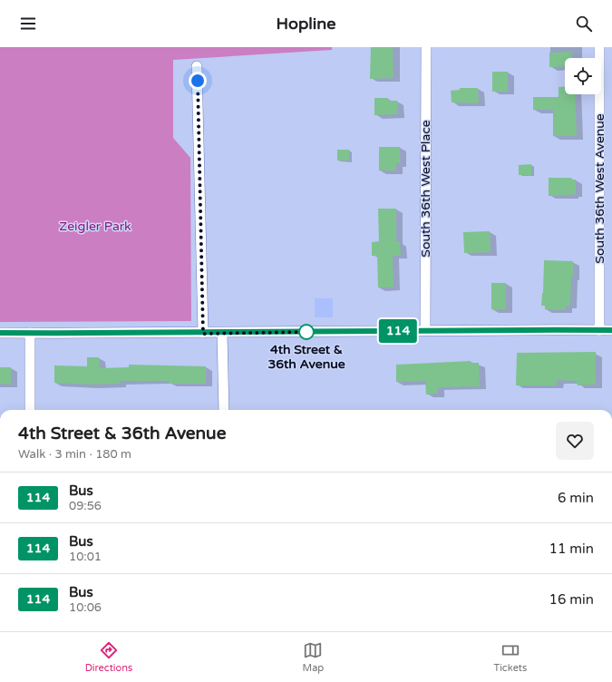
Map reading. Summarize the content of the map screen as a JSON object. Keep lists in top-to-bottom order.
{
  "streets": {
    "street": ["South 36th West Place", "South 36th West Avenue"]
  },
  "parks": ["Zeigler Park"],
  "places": ["4th Street & 36th Avenue"],
  "lines": ["bus line 114"],
  "page": {
    "header": "Hopline",
    "on_map": "114",
    "heading": ["4th Street & 36th Avenue", "Walk · 3 min · 180 m"],
    "list": [
      {
        "mark": "114",
        "name": "Bus",
        "note": "09:56",
        "value": "6 min"
      },
      {
        "mark": "114",
        "name": "Bus",
        "note": "10:01",
        "value": "11 min"
      },
      {
        "mark": "114",
        "name": "Bus",
        "note": "10:06",
        "value": "16 min"
      }
    ],
    "tabs": ["Directions", "Map", "Tickets"]
  }
}
